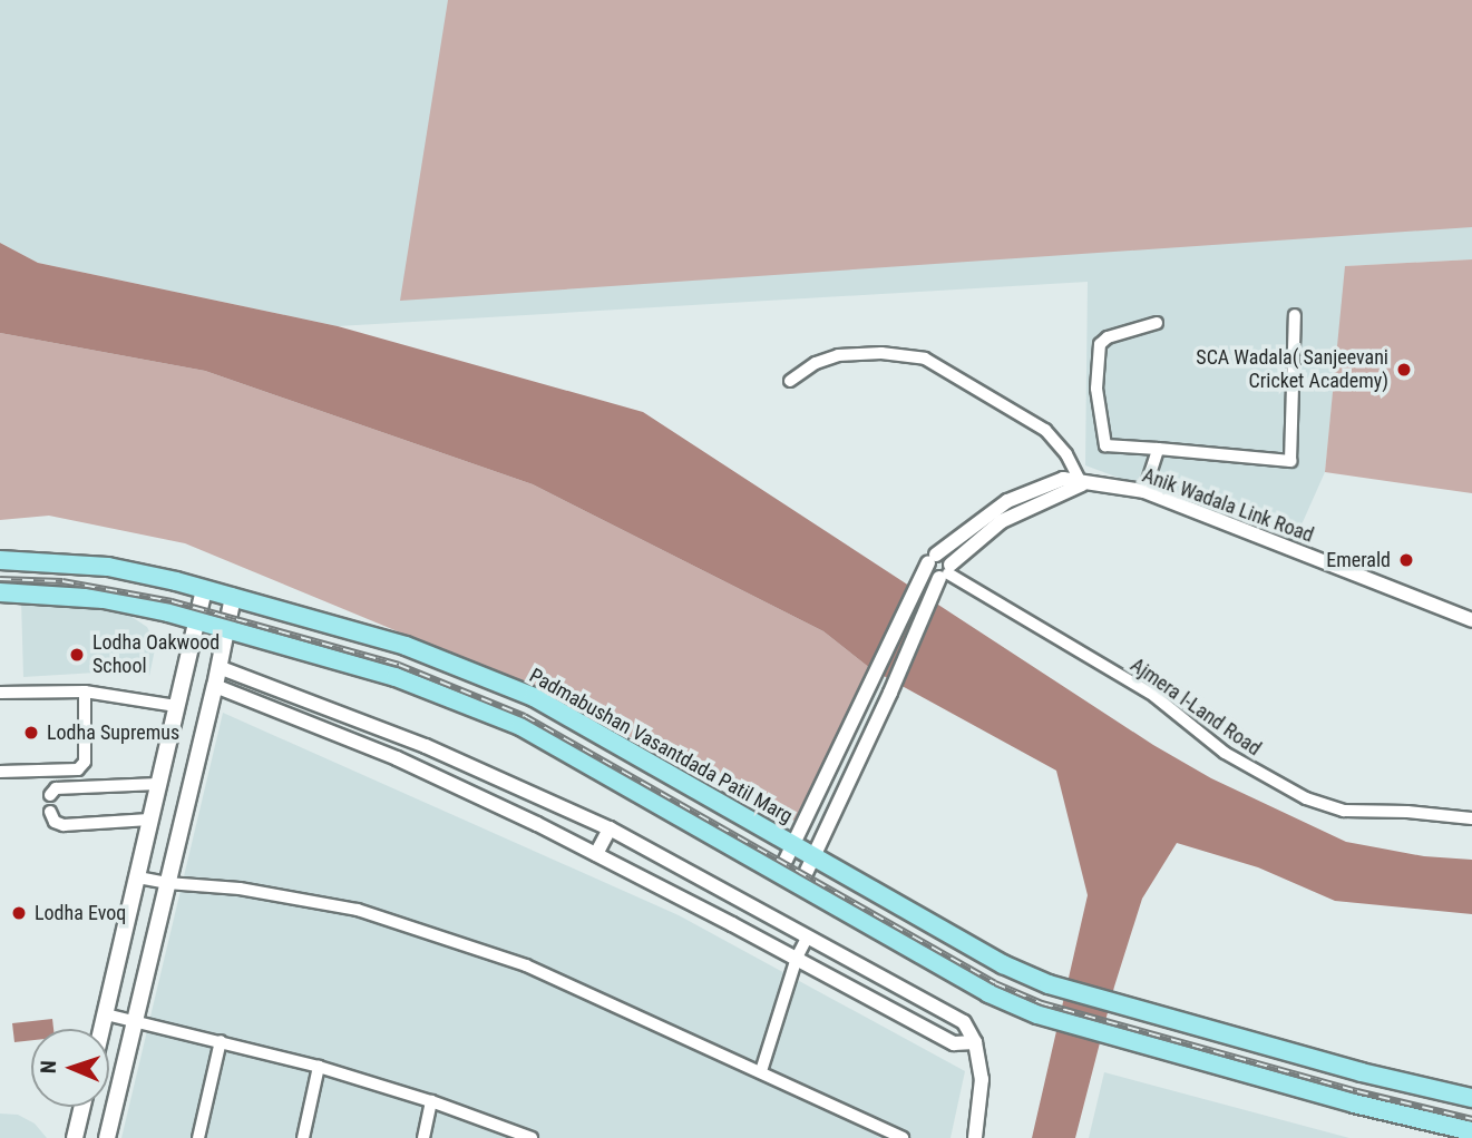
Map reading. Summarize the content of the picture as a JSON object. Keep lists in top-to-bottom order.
{
  "streets": {
    "main road": ["Padmabushan Vasantdada Patil Marg"],
    "street": ["Anik Wadala Link Road", "Ajmera l-Land Road"]
  },
  "places": [
    "SCA Wadala( Sanjeevani Cricket Academy)",
    "Emerald",
    "Lodha Oakwood School",
    "Lodha Supremus",
    "Lodha Evoq"
  ],
  "north": "left"
}
